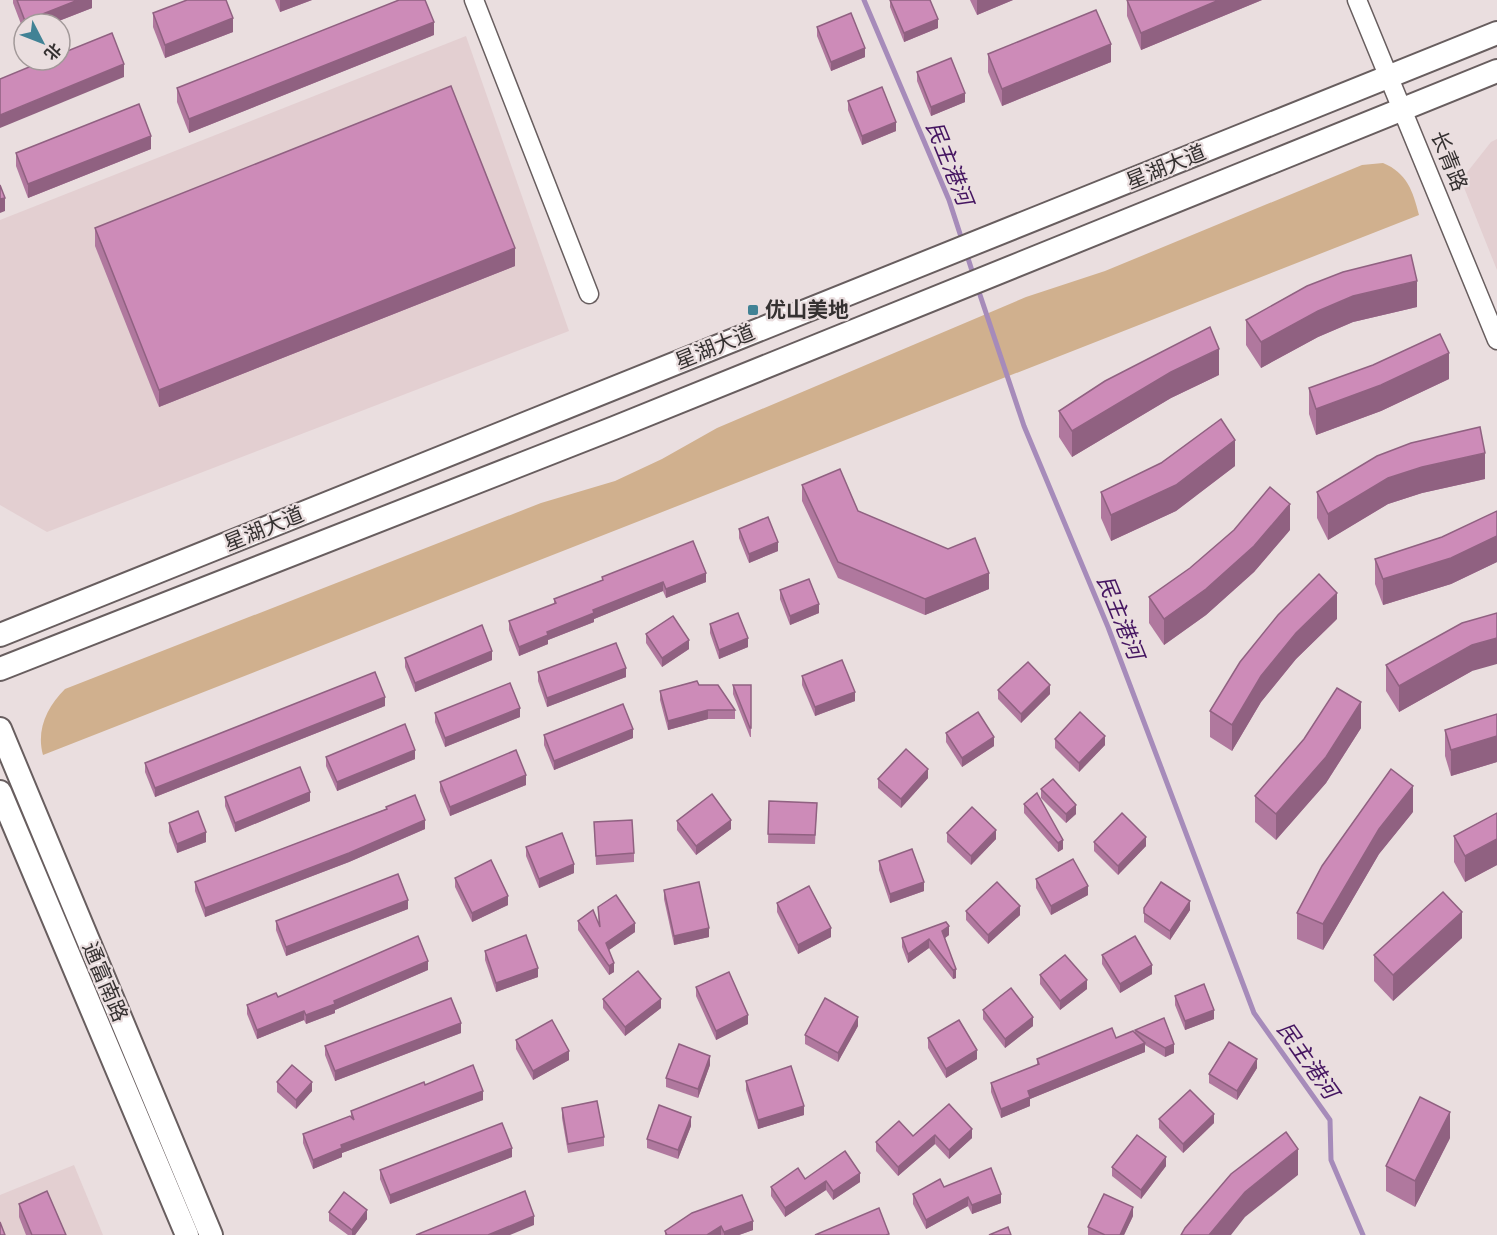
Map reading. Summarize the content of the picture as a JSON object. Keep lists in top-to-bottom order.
{
  "streets": {
    "main road": ["星湖大道", "通富南路"],
    "street": ["长青路"]
  },
  "crossings": [
    ["长青路", "星湖大道"]
  ],
  "water": ["民主港河"],
  "places": {
    "transit": ["优山美地"]
  },
  "north": "bottom right"
}
